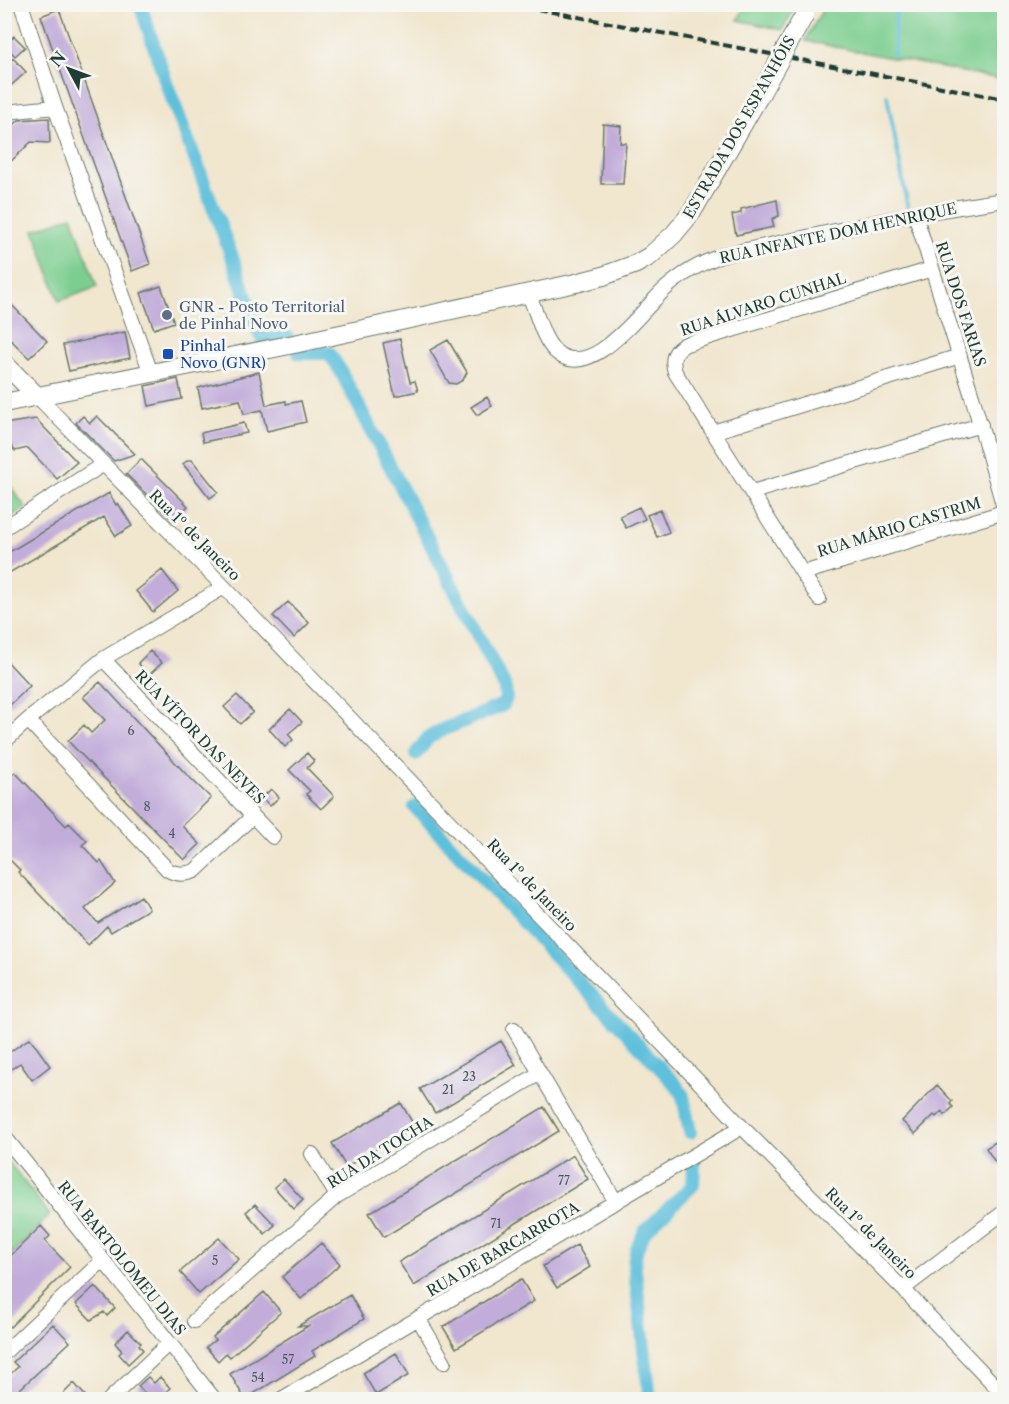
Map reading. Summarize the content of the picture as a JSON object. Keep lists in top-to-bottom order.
{
  "streets": {
    "main road": ["ESTRADA DOS ESPANHÓIS"],
    "street": [
      "RUA INFANTE DOM HENRIQUE",
      "RUA ÁLVARO CUNHAL",
      "RUA DOS FARIAS",
      "RUA MÁRIO CASTRIM",
      "Rua 1º de Janeiro",
      "RUA VÍTOR DAS NEVES",
      "RUA DA TOCHA",
      "RUA DE BARCARROTA",
      "RUA BARTOLOMEU DIAS"
    ]
  },
  "crossings": [
    ["ESTRADA DOS ESPANHÓIS", "RUA INFANTE DOM HENRIQUE"],
    ["RUA INFANTE DOM HENRIQUE", "RUA DOS FARIAS"],
    ["RUA ÁLVARO CUNHAL", "RUA DOS FARIAS"],
    ["RUA ÁLVARO CUNHAL", "RUA MÁRIO CASTRIM"],
    ["Rua 1º de Janeiro", "RUA DE BARCARROTA"]
  ],
  "places": {
    "other": ["GNR - Posto Territorial de Pinhal Novo"],
    "transit": ["Pinhal Novo (GNR)"]
  },
  "house_numbers": [
    "6",
    "8",
    "4",
    "23",
    "21",
    "77",
    "71",
    "5",
    "57",
    "54"
  ],
  "north": "top left"
}
